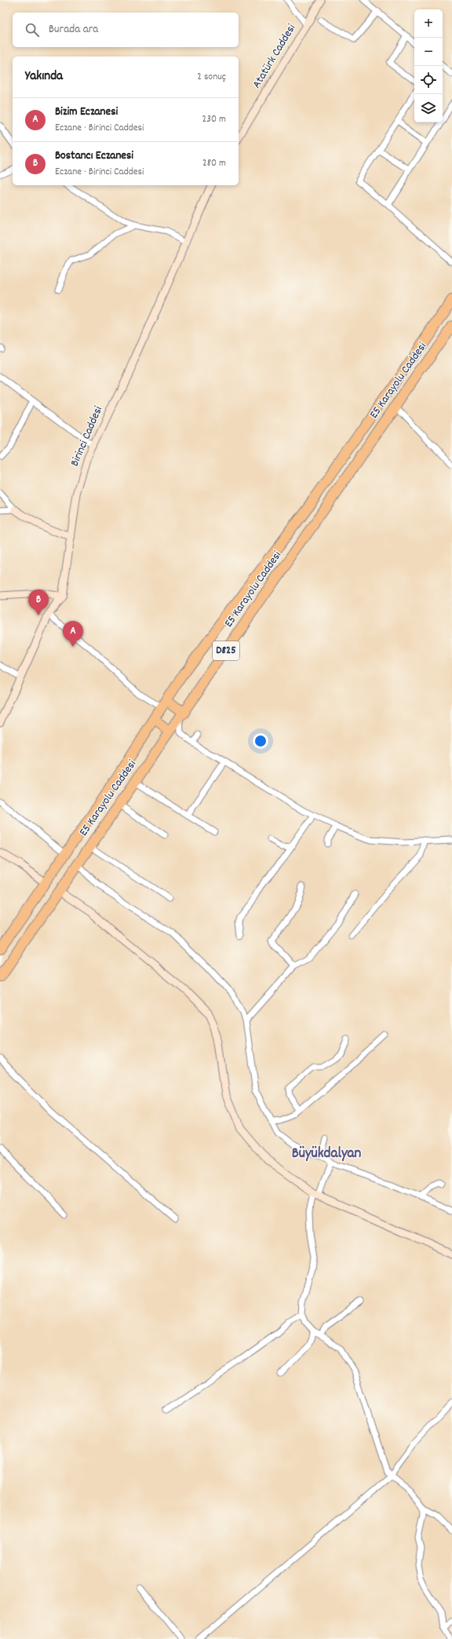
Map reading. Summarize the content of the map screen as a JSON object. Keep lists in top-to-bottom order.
{
  "streets": {
    "highway": ["E5 Karayolu Caddesi", "D825"],
    "street": ["Atatürk Caddesi", "Birinci Caddesi"]
  },
  "districts": ["Büyükdalyan"],
  "page": {
    "map_buttons": ["+", "−"],
    "search": "Burada ara",
    "heading": ["Yakında", "2 sonuç"],
    "list": [
      {
        "mark": "A",
        "name": "Bizim Eczanesi",
        "note": "Eczane · Birinci Caddesi",
        "value": "230 m"
      },
      {
        "mark": "B",
        "name": "Bostancı Eczanesi",
        "note": "Eczane · Birinci Caddesi",
        "value": "280 m"
      }
    ],
    "pins": ["B", "A"]
  }
}
